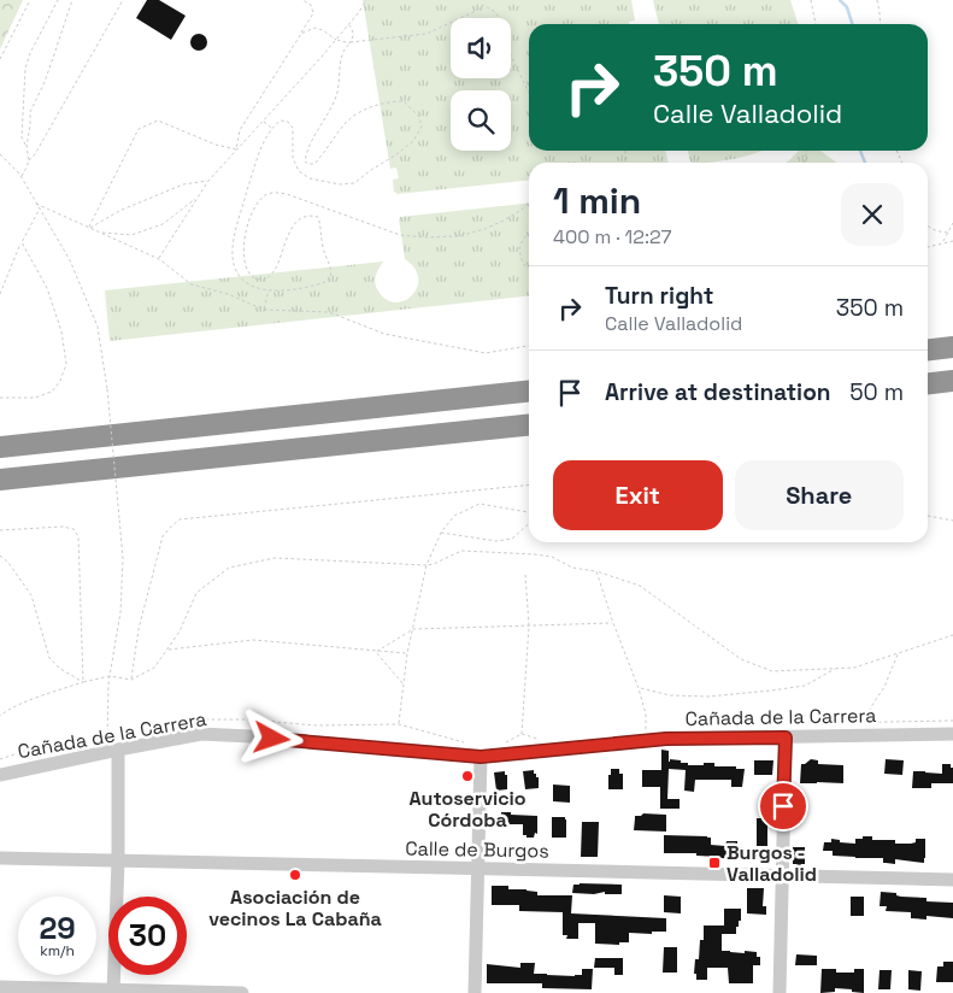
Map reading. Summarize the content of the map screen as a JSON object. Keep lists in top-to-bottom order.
{
  "streets": {
    "street": ["Cañada de la Carrera", "Calle de Burgos"]
  },
  "places": {
    "other": ["Autoservicio Córdoba", "Asociación de vecinos La Cabaña"],
    "transit": ["Burgos - Valladolid"]
  },
  "page": {
    "turn": ["350 m", "Calle Valladolid"],
    "heading": ["1 min", "400 m · 12:27"],
    "list": [
      {
        "name": "Turn right",
        "note": "Calle Valladolid",
        "value": "350 m"
      },
      {
        "name": "Arrive at destination",
        "value": "50 m"
      }
    ],
    "buttons": ["Exit", "Share"],
    "speed": "29 km/h",
    "limit": "30"
  }
}
